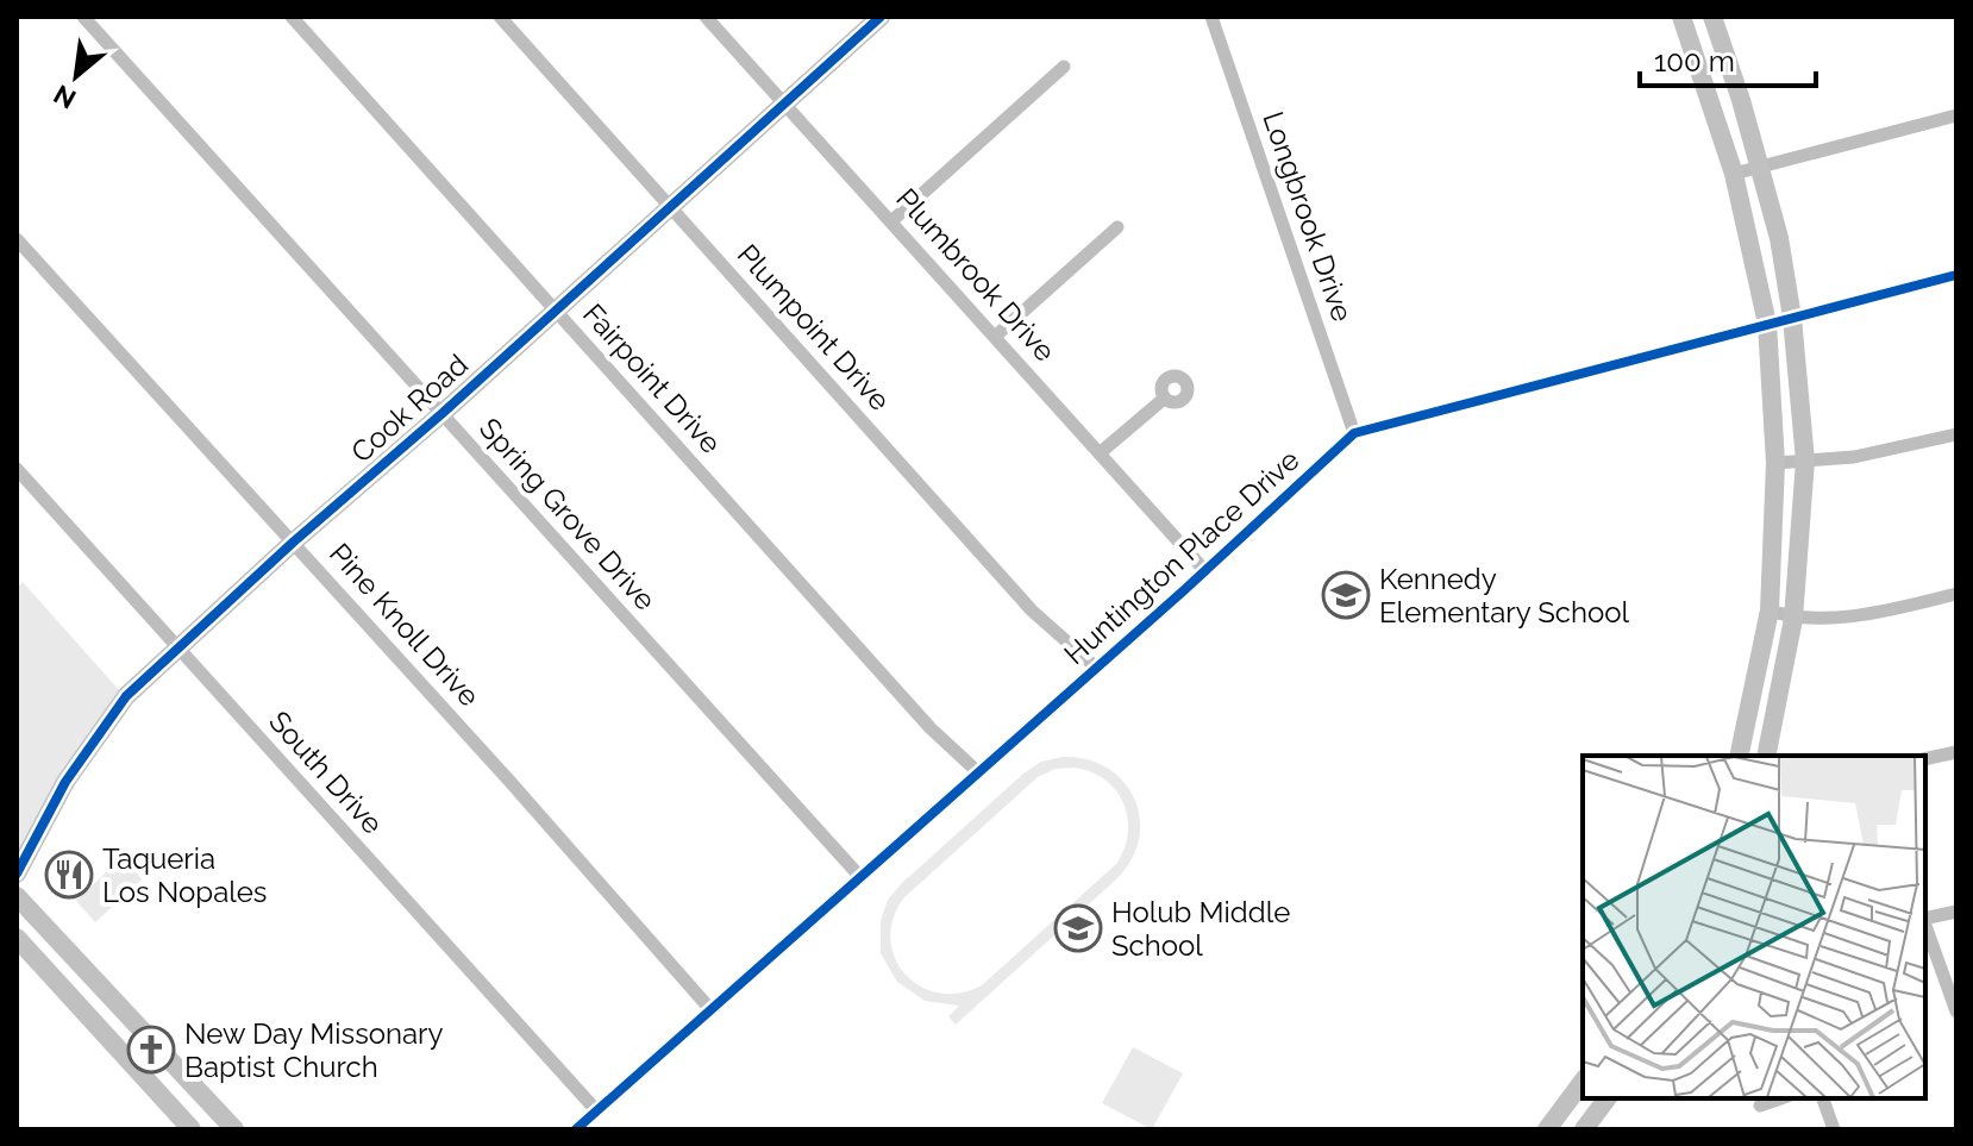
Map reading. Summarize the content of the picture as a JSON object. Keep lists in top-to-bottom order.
{
  "streets": {
    "main road": ["Cook Road"],
    "street": [
      "Longbrook Drive",
      "Plumbrook Drive",
      "Plumpoint Drive",
      "Fairpoint Drive",
      "Spring Grove Drive",
      "Huntington Place Drive",
      "Pine Knoll Drive",
      "South Drive"
    ]
  },
  "crossings": [
    ["Longbrook Drive", "Huntington Place Drive"],
    ["Plumbrook Drive", "Cook Road"],
    ["Plumbrook Drive", "Huntington Place Drive"],
    ["Plumpoint Drive", "Cook Road"],
    ["Plumpoint Drive", "Huntington Place Drive"],
    ["Fairpoint Drive", "Cook Road"],
    ["Fairpoint Drive", "Huntington Place Drive"],
    ["Cook Road", "Spring Grove Drive"],
    ["Cook Road", "Pine Knoll Drive"],
    ["Cook Road", "South Drive"],
    ["Spring Grove Drive", "Huntington Place Drive"],
    ["Huntington Place Drive", "Pine Knoll Drive"],
    ["Huntington Place Drive", "South Drive"]
  ],
  "places": {
    "school or university": ["Kennedy Elementary School", "Holub Middle School"],
    "restaurant": ["Taqueria Los Nopales"],
    "church": ["New Day Missonary Baptist Church"]
  },
  "scale_bar": "100 m",
  "north": "bottom left"
}
